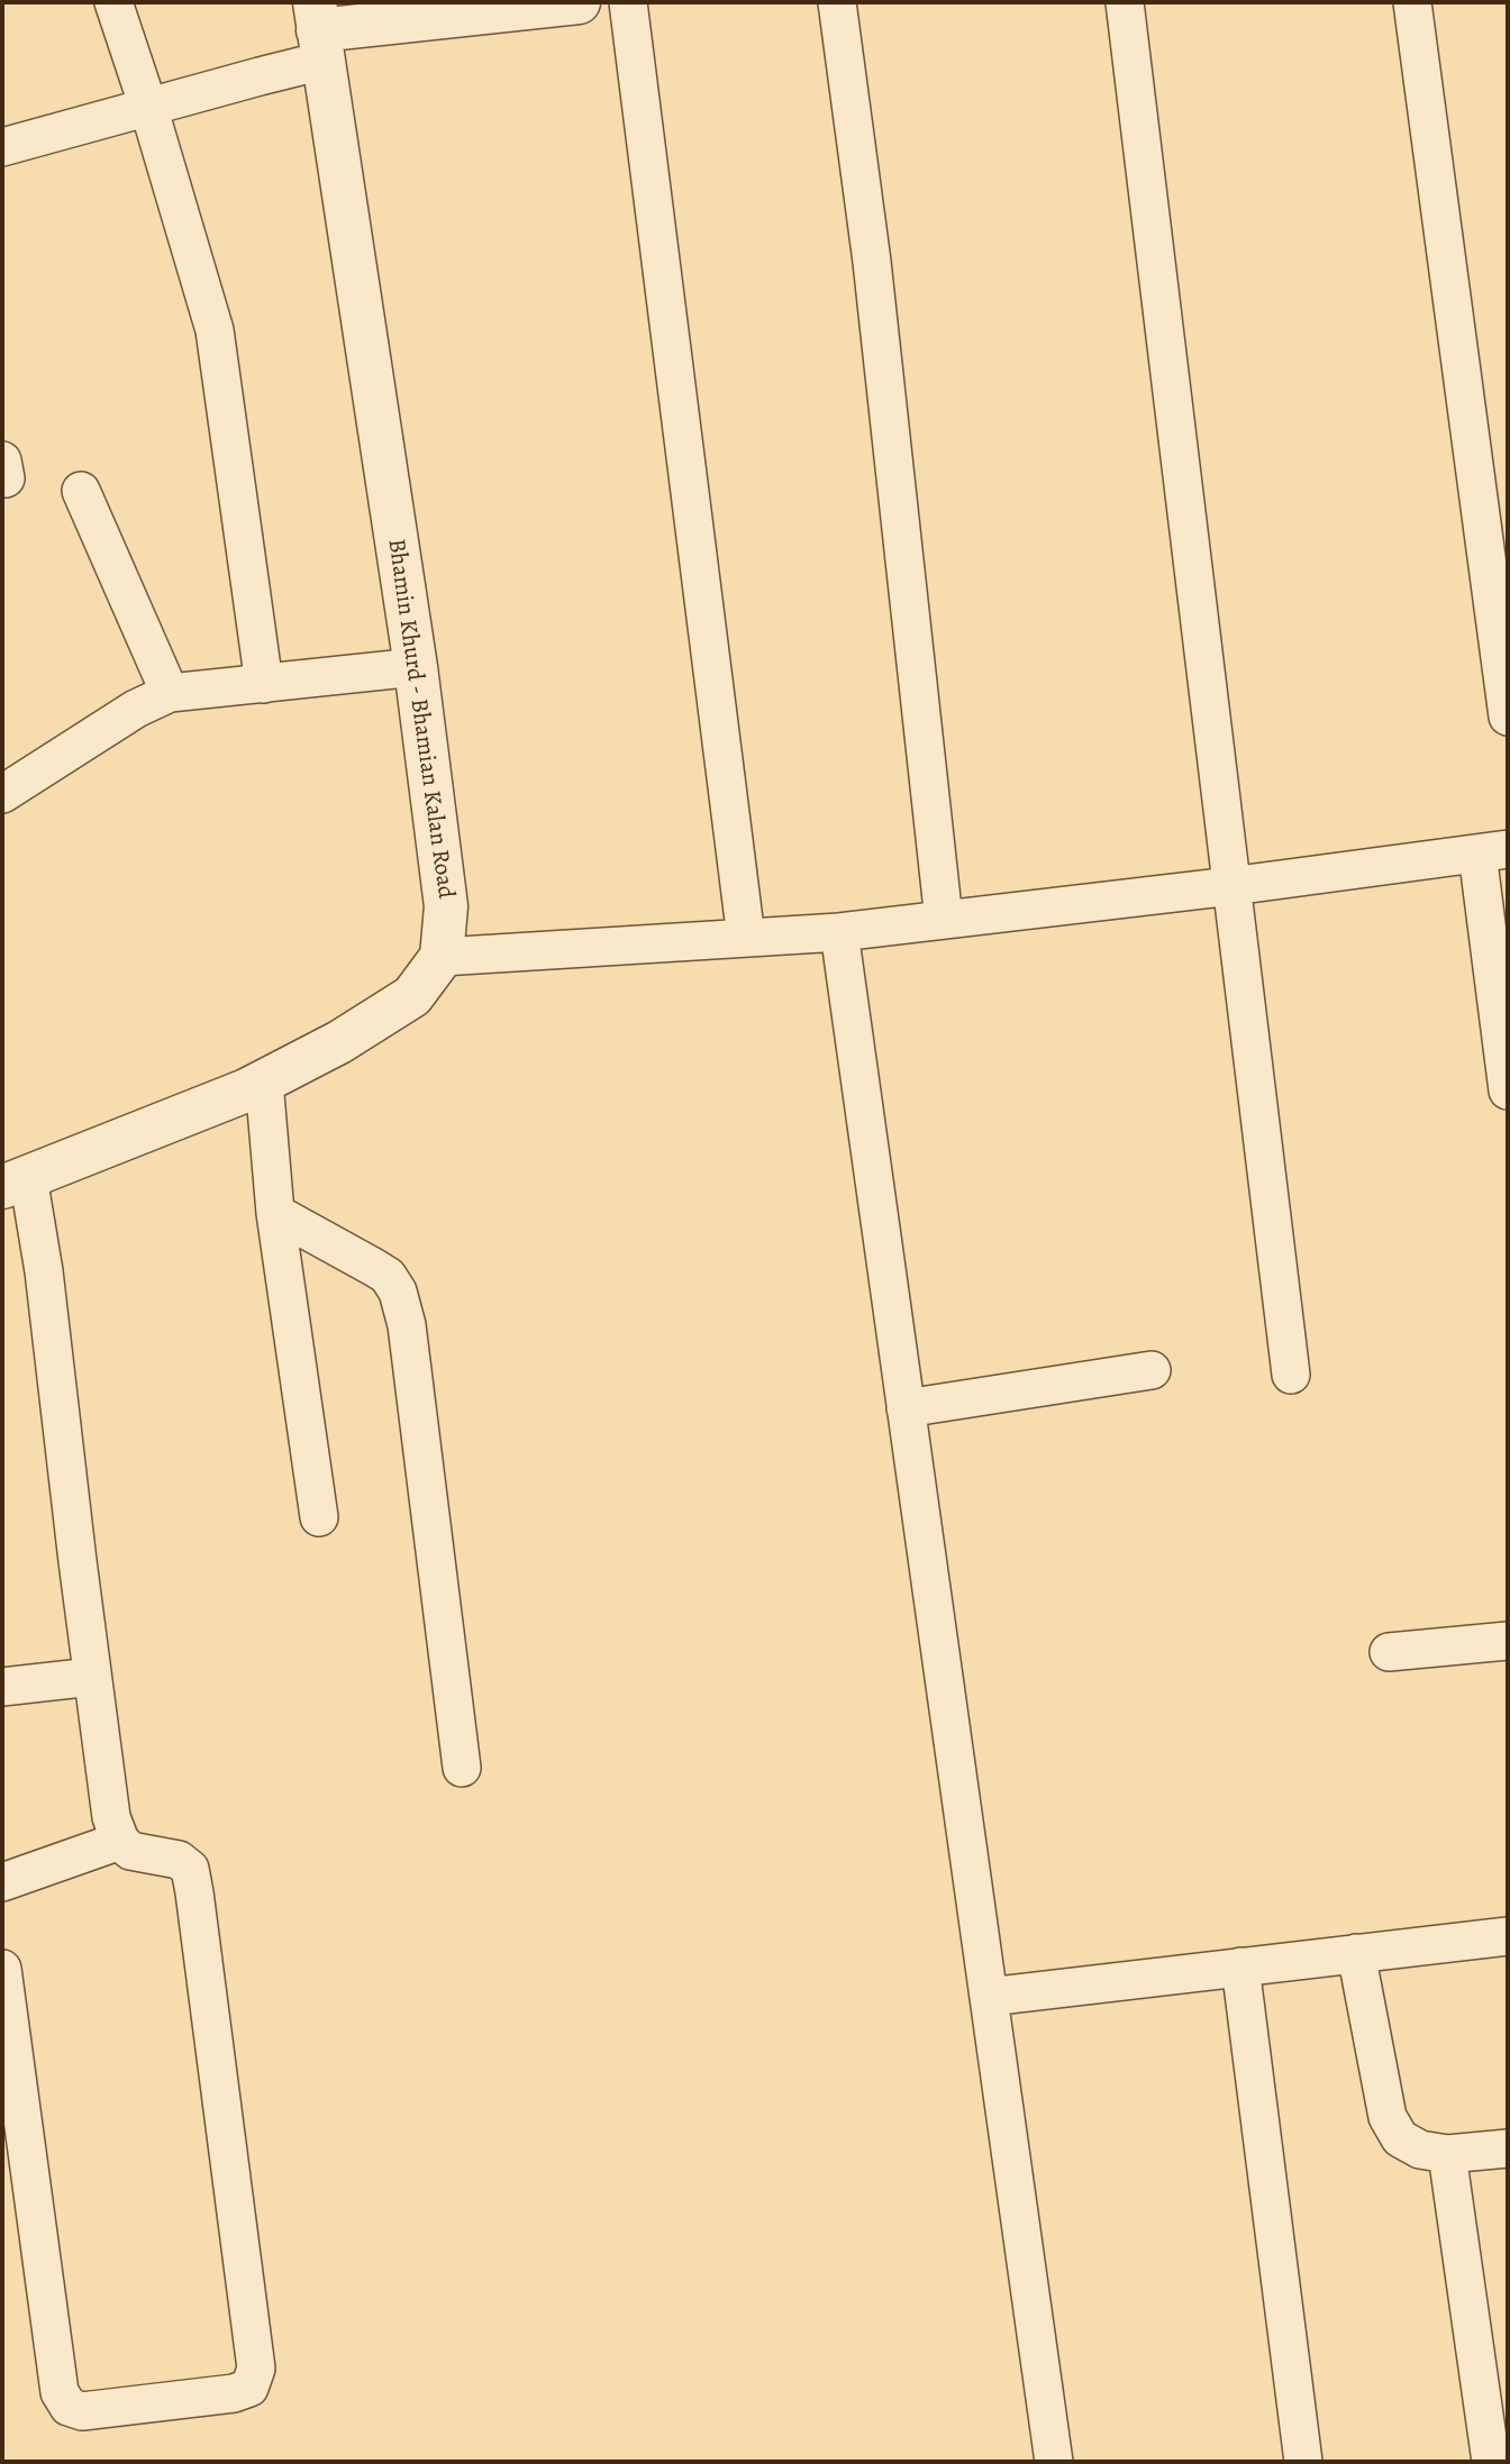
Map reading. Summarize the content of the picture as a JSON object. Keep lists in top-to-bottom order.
{
  "streets": {
    "street": ["Bhamin Khurd - Bhamian Kalan Road"]
  }
}
